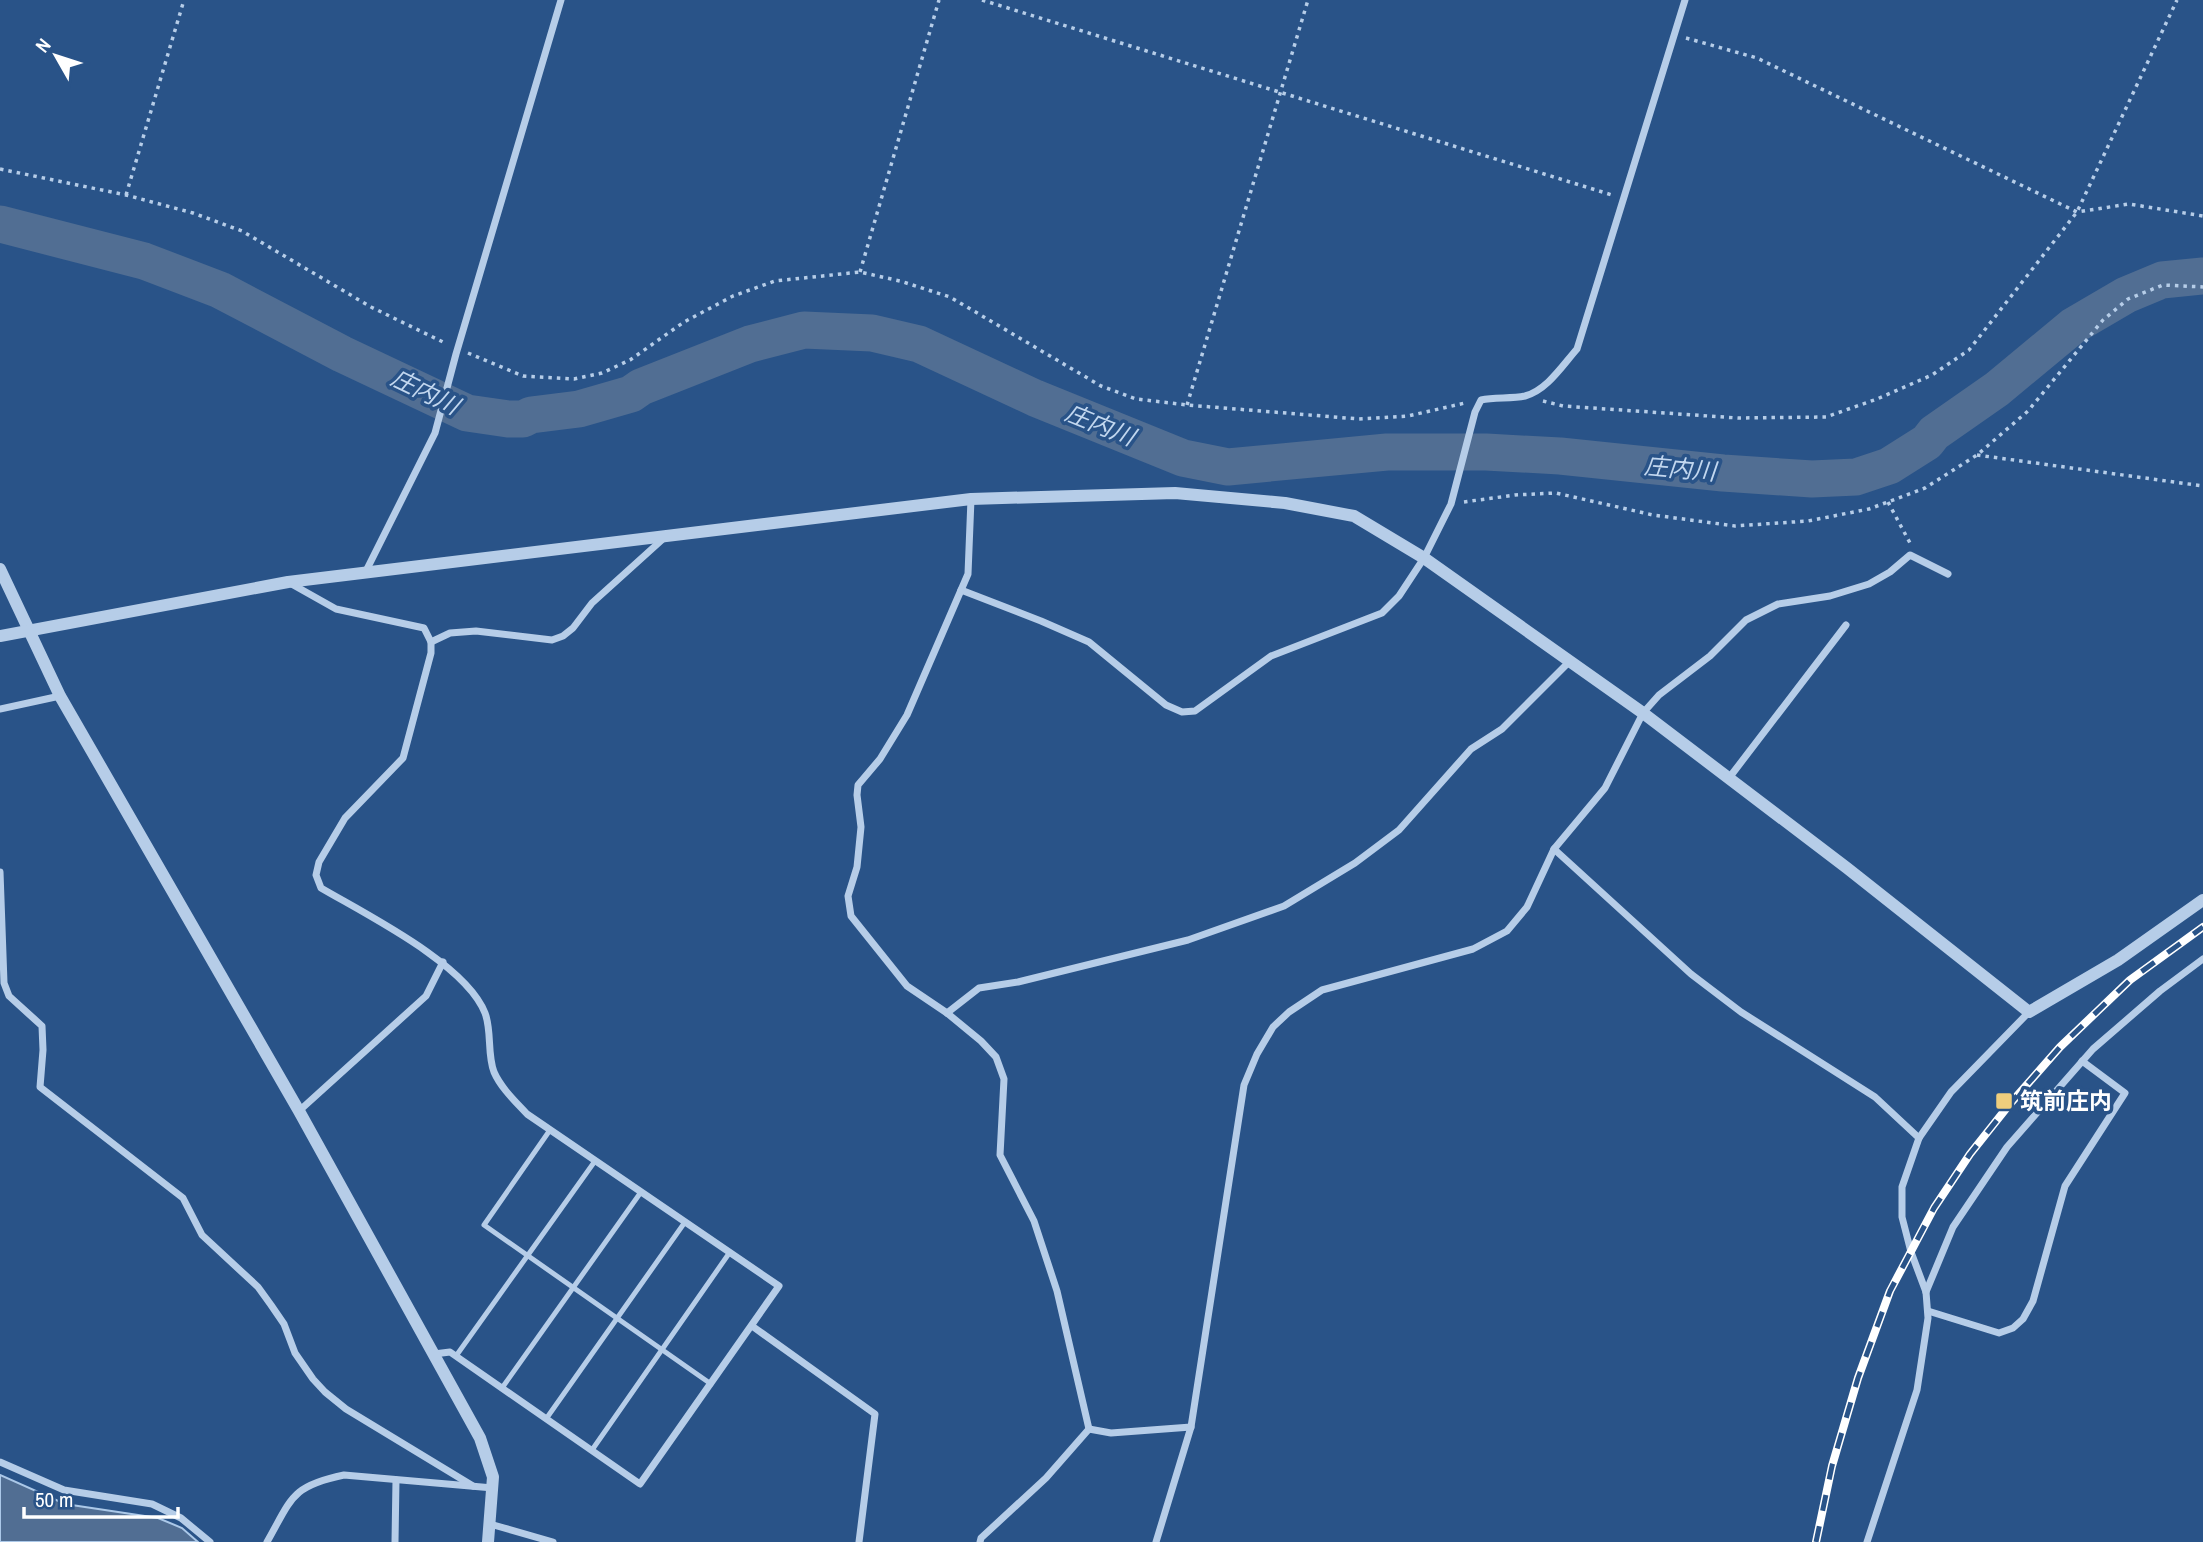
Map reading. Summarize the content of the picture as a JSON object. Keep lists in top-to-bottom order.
{
  "water": ["庄内川"],
  "places": {
    "transit": ["筑前庄内"]
  },
  "scale_bar": "50 m",
  "north": "top left"
}
